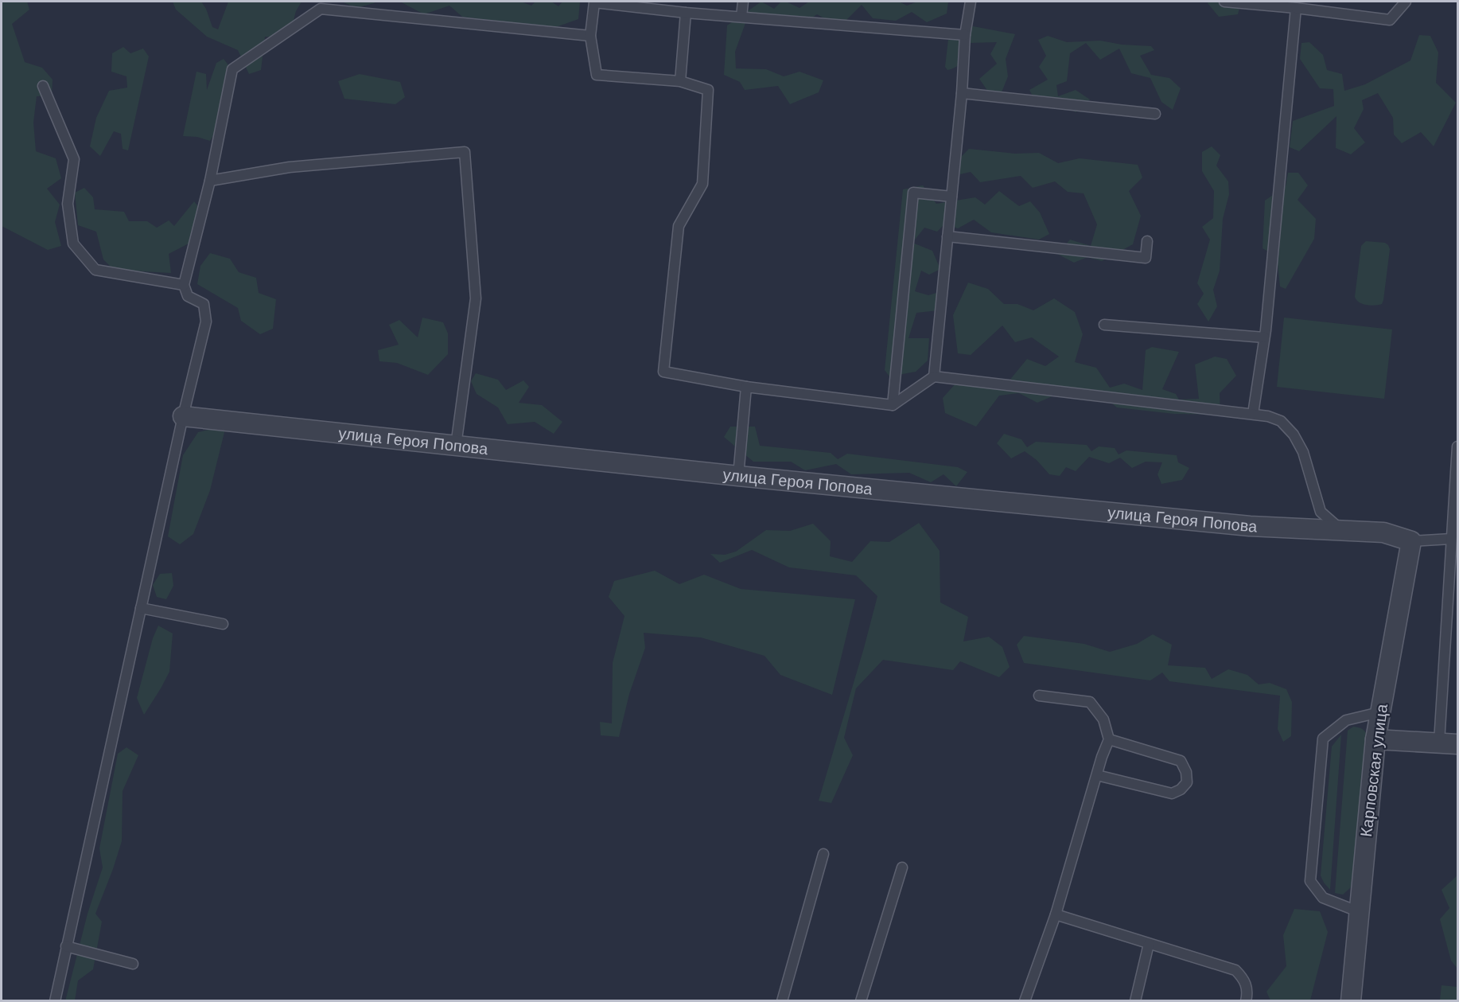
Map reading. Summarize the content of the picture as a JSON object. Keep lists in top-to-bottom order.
{
  "streets": {
    "street": ["улица Героя Попова", "Карповская улица"]
  },
  "crossings": [
    ["улица Героя Попова", "Карповская улица"]
  ]
}
